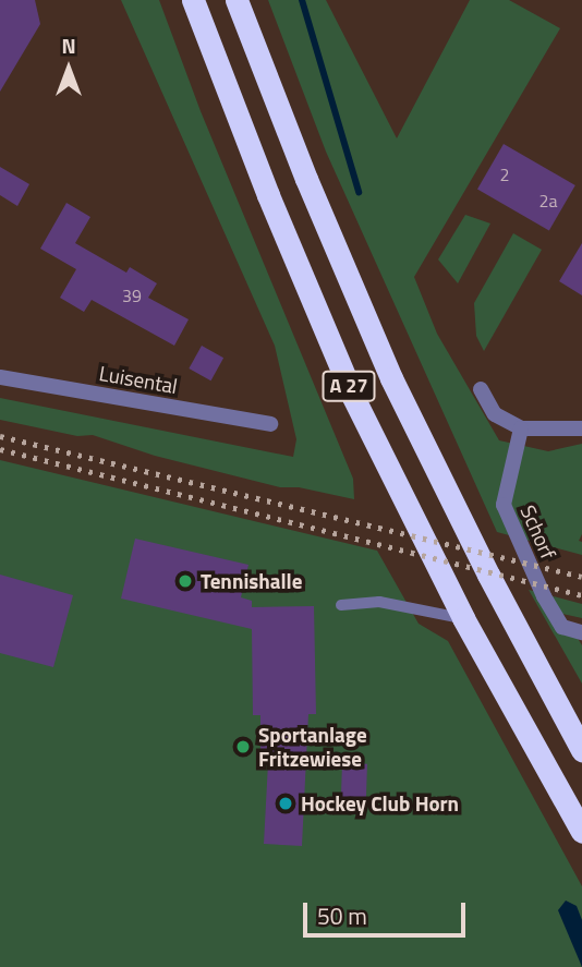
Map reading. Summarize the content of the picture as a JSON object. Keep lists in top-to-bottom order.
{
  "streets": {
    "highway": ["A 27"],
    "street": ["Luisental", "Schorf"]
  },
  "places": ["Tennishalle", "Sportanlage Fritzewiese", "Hockey Club Horn"],
  "house_numbers": ["2", "2a", "39"],
  "scale_bar": "50 m",
  "north": "top"
}
